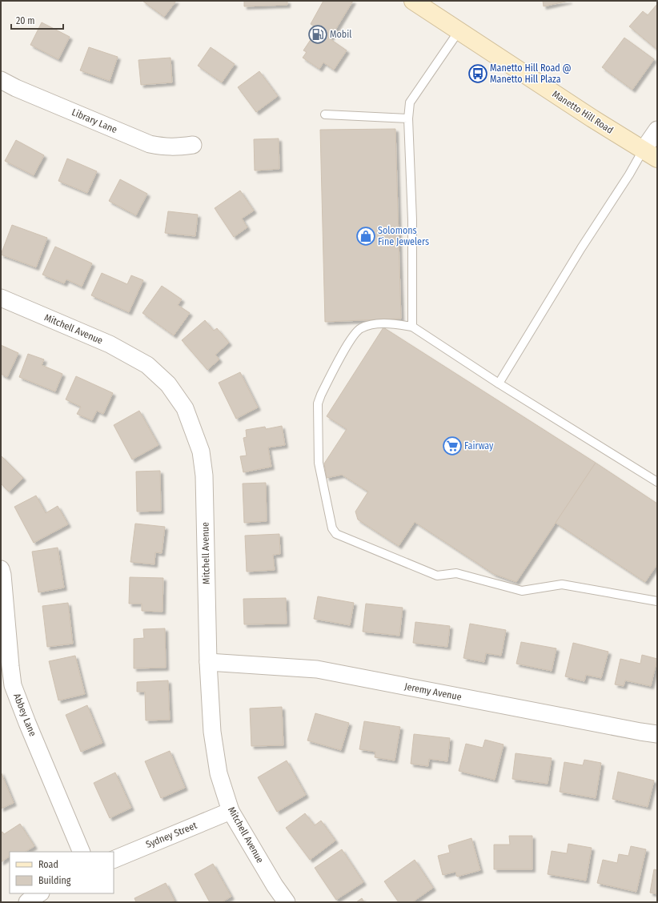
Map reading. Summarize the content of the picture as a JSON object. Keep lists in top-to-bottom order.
{
  "streets": {
    "main road": ["Manetto Hill Road"],
    "street": [
      "Library Lane",
      "Mitchell Avenue",
      "Jeremy Avenue",
      "Abbey Lane",
      "Sydney Street"
    ]
  },
  "crossings": [
    ["Mitchell Avenue", "Jeremy Avenue"],
    ["Mitchell Avenue", "Sydney Street"]
  ],
  "places": {
    "fuel station": ["Mobil"],
    "bus stop": ["Manetto Hill Road @ Manetto Hill Plaza"],
    "shop": ["Solomons Fine Jewelers"],
    "supermarket": ["Fairway"]
  },
  "legend": ["Road", "Building"],
  "scale_bar": "20 m"
}
